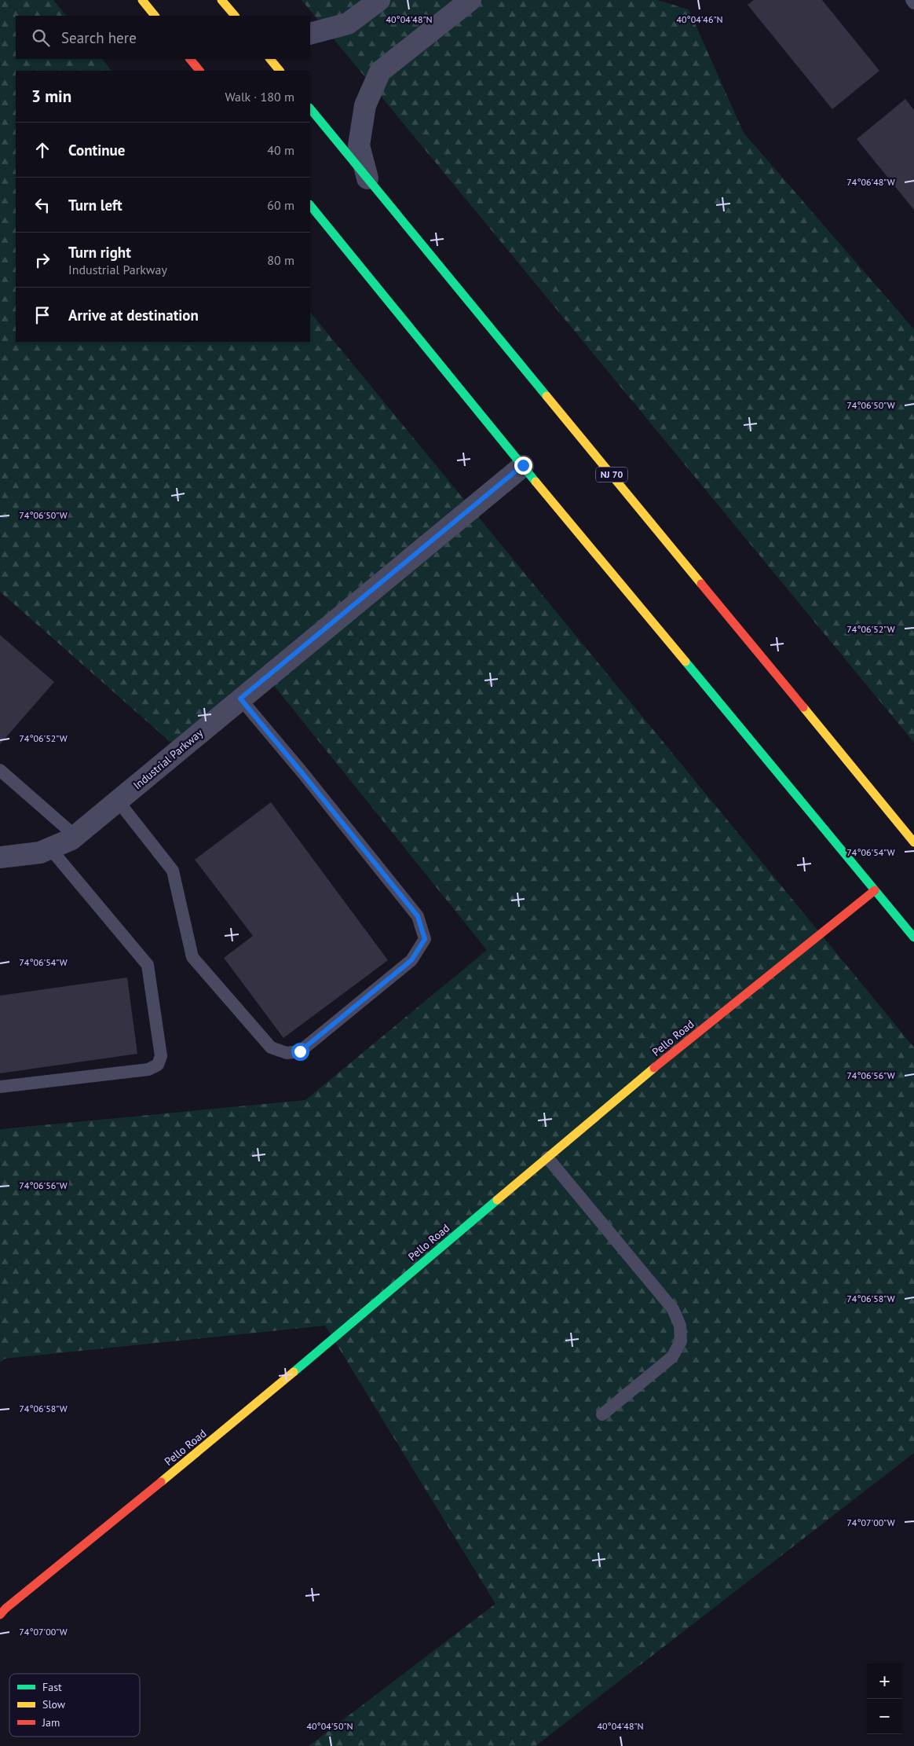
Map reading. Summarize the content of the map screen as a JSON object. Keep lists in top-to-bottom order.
{
  "streets": {
    "main road": ["NJ 70", "Pello Road"],
    "street": ["Industrial Parkway"]
  },
  "legend": ["Fast", "Slow", "Jam"],
  "page": {
    "search": "Search here",
    "heading": ["3 min", "Walk · 180 m"],
    "list": [
      ["Continue", "40 m"],
      ["Turn left", "60 m"],
      ["Turn right", "Industrial Parkway", "80 m"],
      "Arrive at destination"
    ],
    "map_buttons": ["+", "−"]
  },
  "coordinates": [
    "40°04'48\"N",
    "40°04'46\"N",
    "74°06'48\"W",
    "74°06'50\"W",
    "74°06'52\"W",
    "74°06'54\"W",
    "74°06'56\"W",
    "74°06'58\"W",
    "74°07'00\"W",
    "40°04'50\"N"
  ]
}
